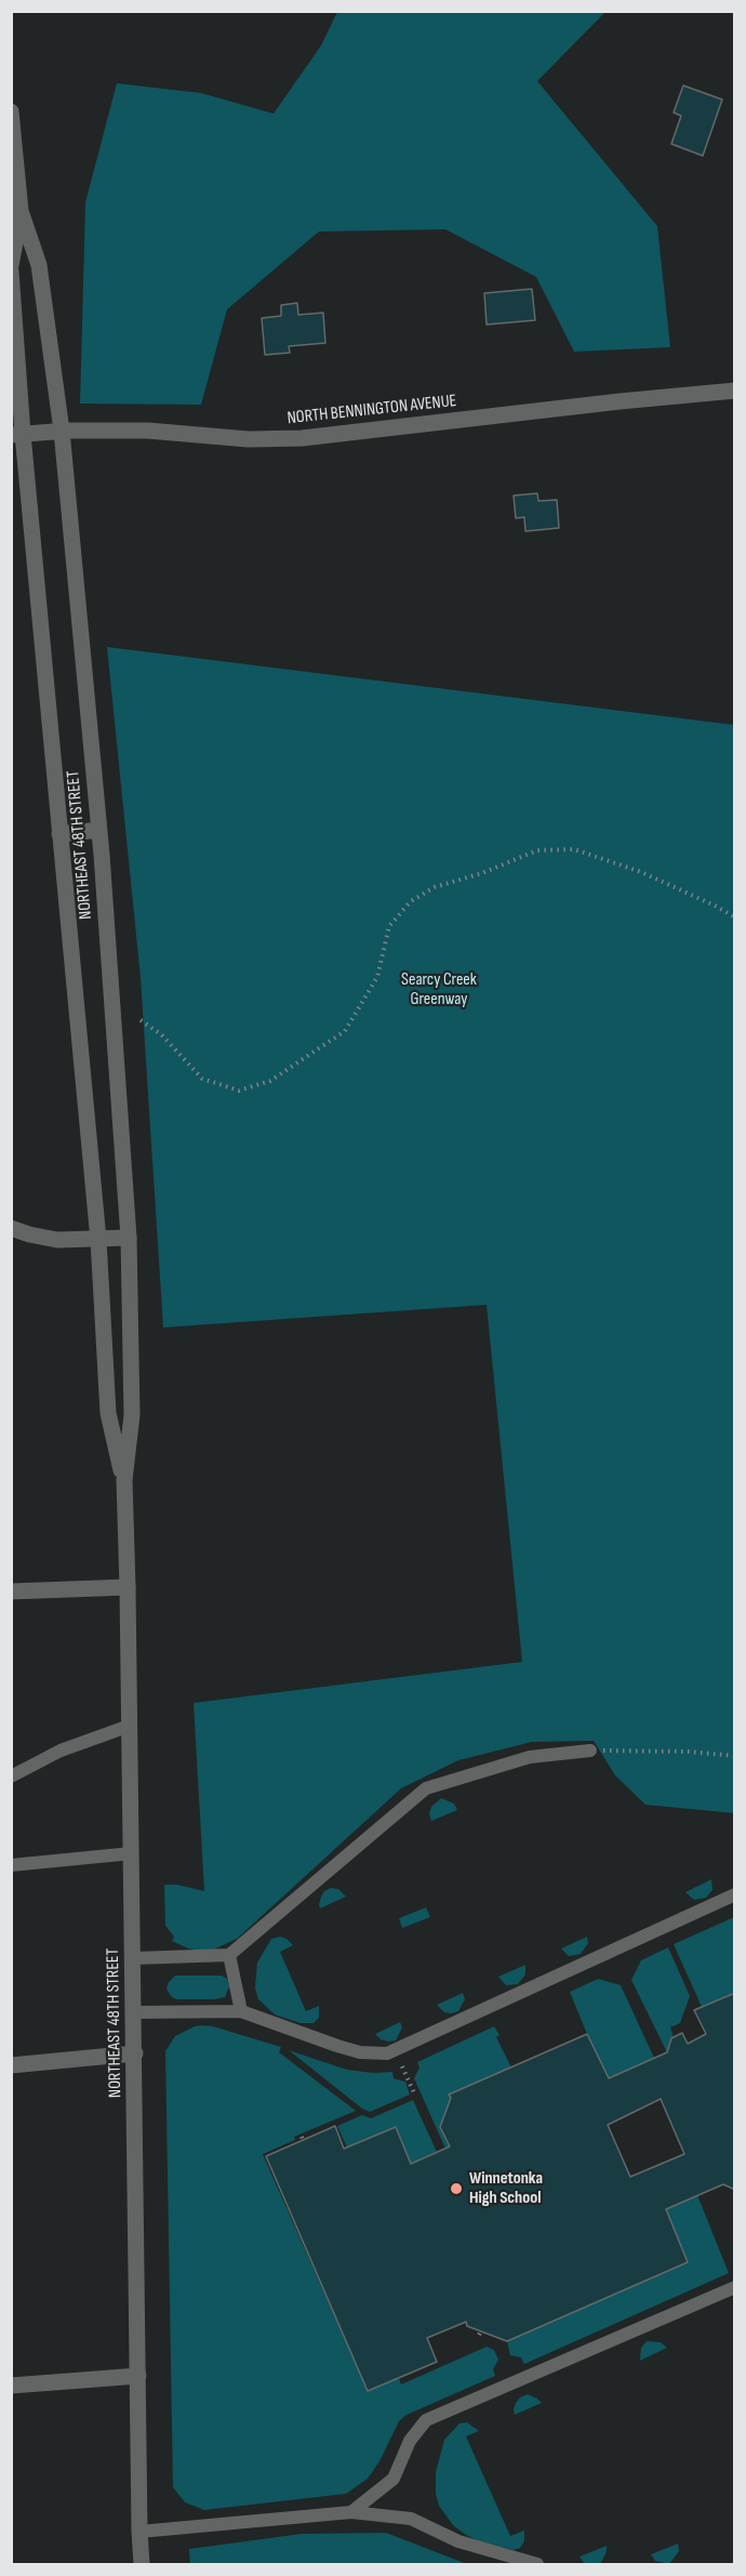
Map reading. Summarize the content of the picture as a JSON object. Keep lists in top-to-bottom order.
{
  "streets": {
    "street": ["NORTH BENNINGTON AVENUE", "NORTHEAST 48TH STREET"]
  },
  "crossings": [
    ["NORTH BENNINGTON AVENUE", "NORTHEAST 48TH STREET"]
  ],
  "parks": ["Searcy Creek Greenway"],
  "places": ["Winnetonka High School"]
}
